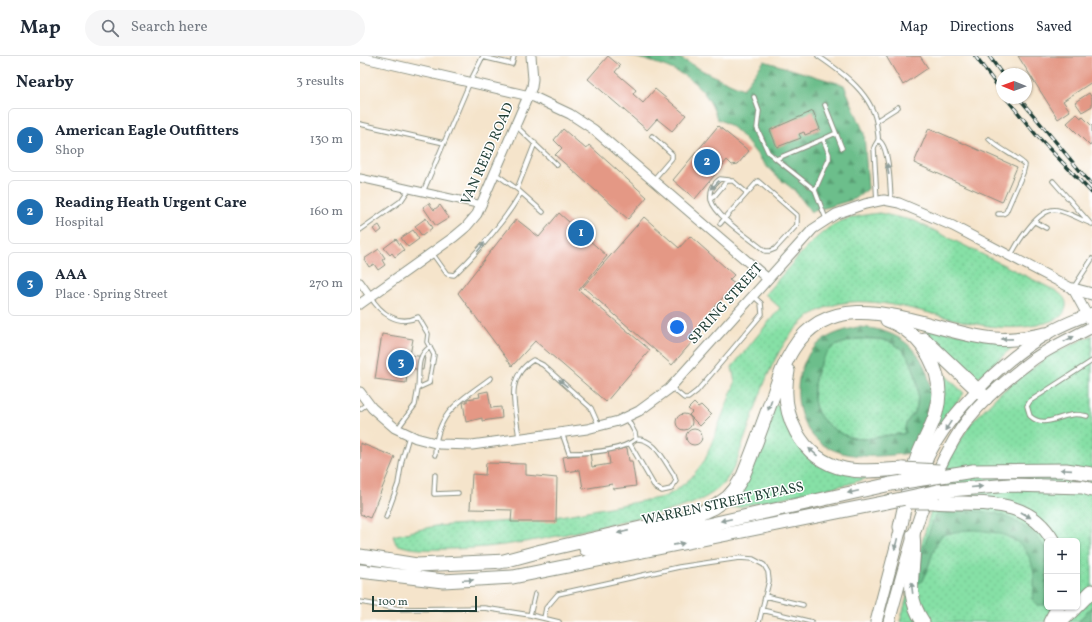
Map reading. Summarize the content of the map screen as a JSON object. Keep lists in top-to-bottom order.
{
  "streets": {
    "highway": ["WARREN STREET BYPASS"],
    "street": ["VAN REED ROAD", "SPRING STREET"]
  },
  "scale_bar": "100 m",
  "north": "left",
  "page": {
    "header": "Map",
    "search": "Search here",
    "nav": ["Map", "Directions", "Saved"],
    "heading": ["Nearby", "3 results"],
    "list": [
      {
        "mark": "1",
        "name": "American Eagle Outfitters",
        "note": "Shop",
        "value": "130 m"
      },
      {
        "mark": "2",
        "name": "Reading Heath Urgent Care",
        "note": "Hospital",
        "value": "160 m"
      },
      {
        "mark": "3",
        "name": "AAA",
        "note": "Place · Spring Street",
        "value": "270 m"
      }
    ],
    "pins": ["2", "1", "3"],
    "map_buttons": ["+", "−"],
    "scale": "100 m"
  }
}
